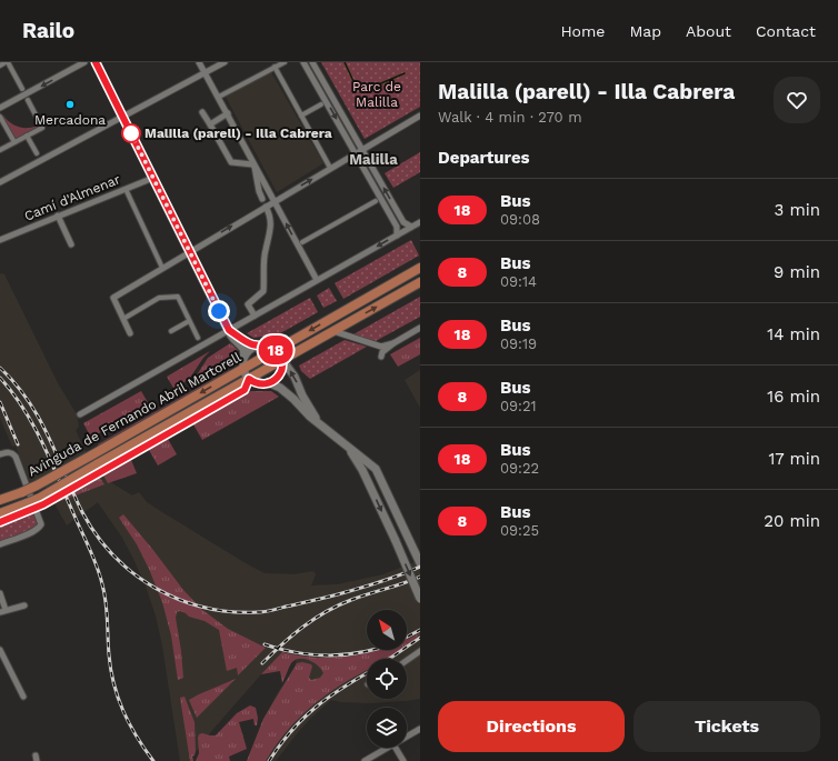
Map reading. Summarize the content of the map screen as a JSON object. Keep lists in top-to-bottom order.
{
  "streets": {
    "main road": ["Avinguda de Fernando Abril Martorell"],
    "street": ["Camí d'Almenar"]
  },
  "districts": ["Malilla"],
  "parks": ["Parc de Malilla"],
  "places": ["Mercadona", "Malilla (parell) - Illa Cabrera"],
  "lines": ["bus line 18"],
  "north": "top left",
  "page": {
    "header": "Railo",
    "nav": [
      "Home",
      "Map",
      "About",
      "Contact"
    ],
    "on_map": "18",
    "heading": [
      ["Malilla (parell) - Illa Cabrera", "Walk · 4 min · 270 m"],
      "Departures"
    ],
    "list": [
      {
        "mark": "18",
        "name": "Bus",
        "note": "09:08",
        "value": "3 min"
      },
      {
        "mark": "8",
        "name": "Bus",
        "note": "09:14",
        "value": "9 min"
      },
      {
        "mark": "18",
        "name": "Bus",
        "note": "09:19",
        "value": "14 min"
      },
      {
        "mark": "8",
        "name": "Bus",
        "note": "09:21",
        "value": "16 min"
      },
      {
        "mark": "18",
        "name": "Bus",
        "note": "09:22",
        "value": "17 min"
      },
      {
        "mark": "8",
        "name": "Bus",
        "note": "09:25",
        "value": "20 min"
      }
    ],
    "buttons": ["Directions", "Tickets"]
  }
}
